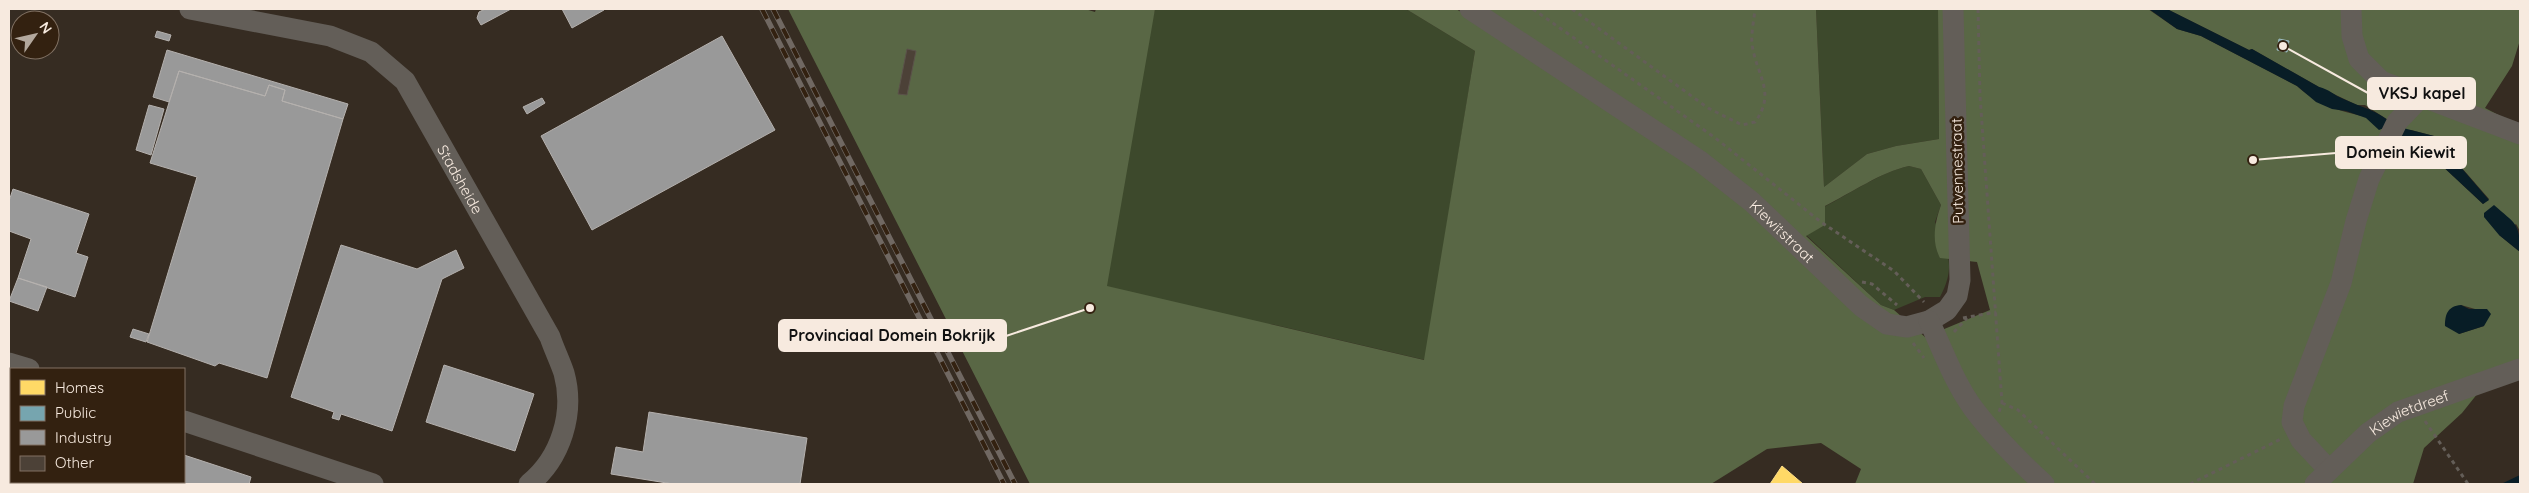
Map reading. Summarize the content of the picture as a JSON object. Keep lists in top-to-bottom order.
{
  "streets": {
    "street": [
      "Putvennestraat",
      "Stadsheide",
      "Kiewitstraat",
      "Kiewietdreef"
    ]
  },
  "crossings": [
    ["Putvennestraat", "Kiewitstraat"]
  ],
  "places": ["VKSJ kapel", "Domein Kiewit", "Provinciaal Domein Bokrijk"],
  "legend": [
    "Homes",
    "Public",
    "Industry",
    "Other"
  ],
  "north": "top right"
}
